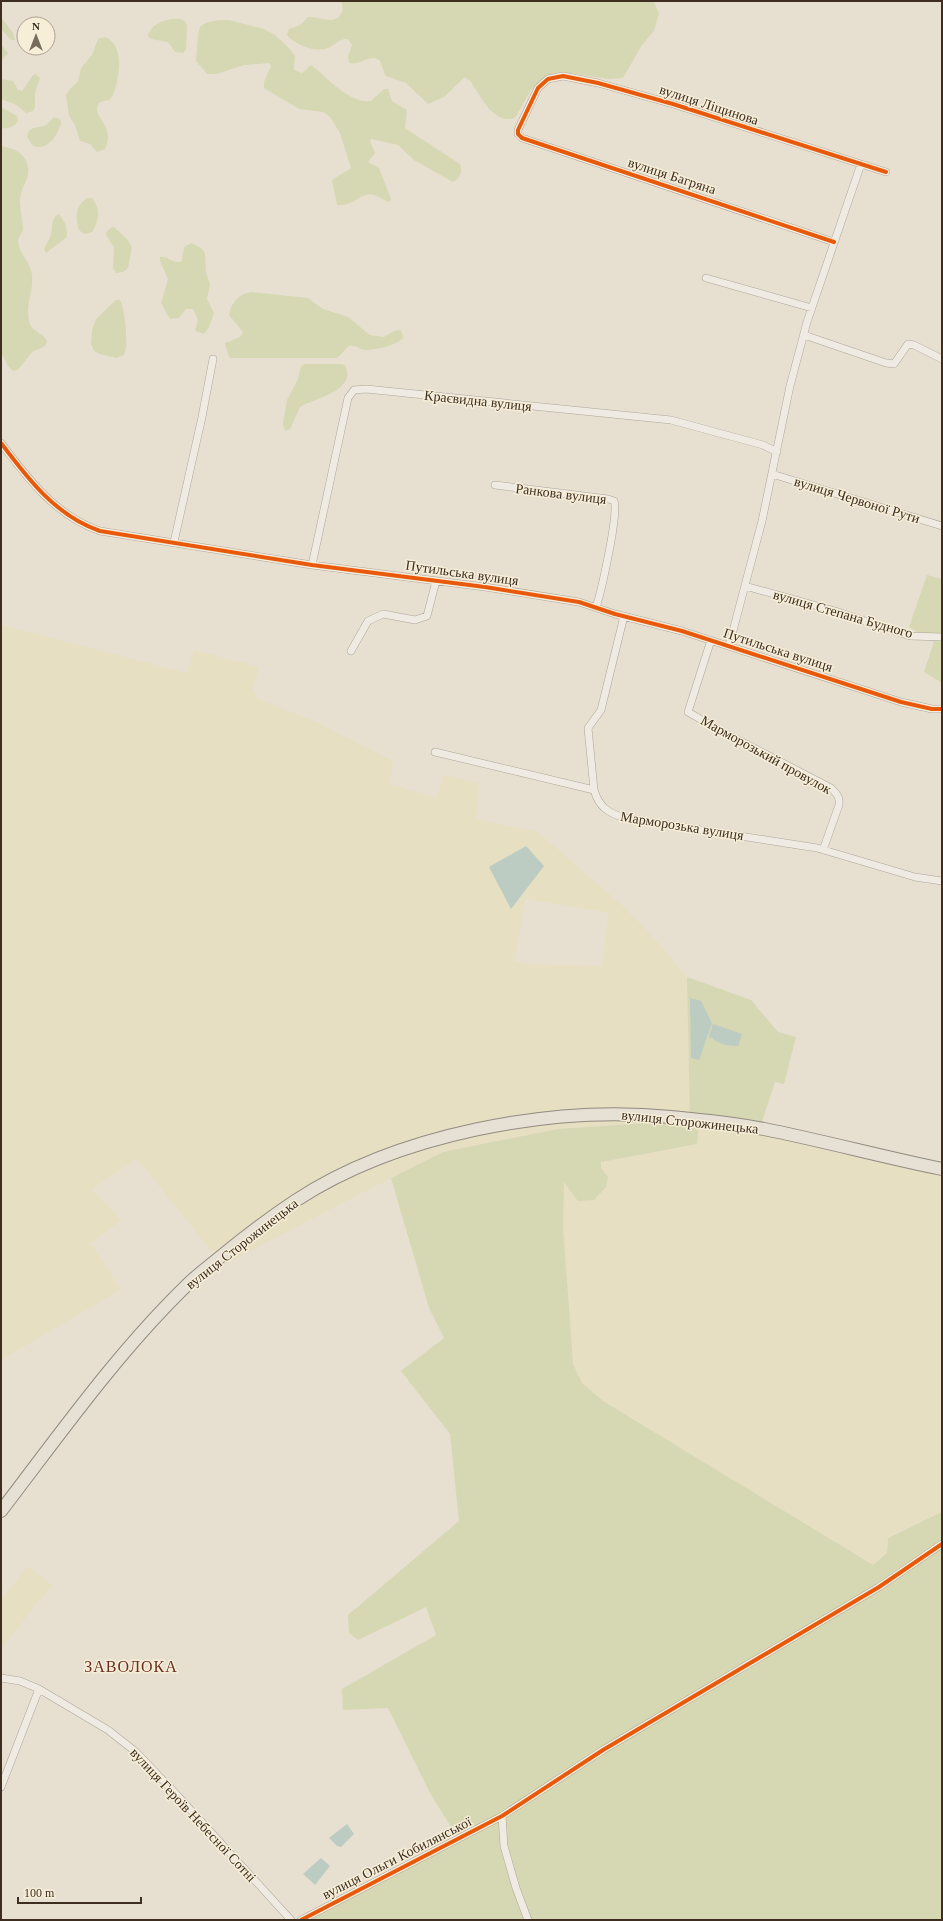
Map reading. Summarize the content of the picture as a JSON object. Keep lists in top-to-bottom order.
{
  "streets": {
    "main road": ["вулиця Сторожинецька"],
    "street": [
      "вулиця Ліщинова",
      "вулиця Багряна",
      "Краєвидна вулиця",
      "Ранкова вулиця",
      "вулиця Червоної Рути",
      "Путильська вулиця",
      "вулиця Степана Будного",
      "Марморозький провулок",
      "Марморозька вулиця",
      "вулиця Героїв Небесної Сотні",
      "вулиця Ольги Кобилянської"
    ]
  },
  "crossings": [
    ["вулиця Ліщинова", "вулиця Багряна"],
    ["Краєвидна вулиця", "Путильська вулиця"],
    ["Ранкова вулиця", "Путильська вулиця"],
    ["Путильська вулиця", "Марморозький провулок"],
    ["Марморозький провулок", "Марморозька вулиця"]
  ],
  "districts": ["ЗАВОЛОКА"],
  "scale_bar": "100 m",
  "north": "top"
}
